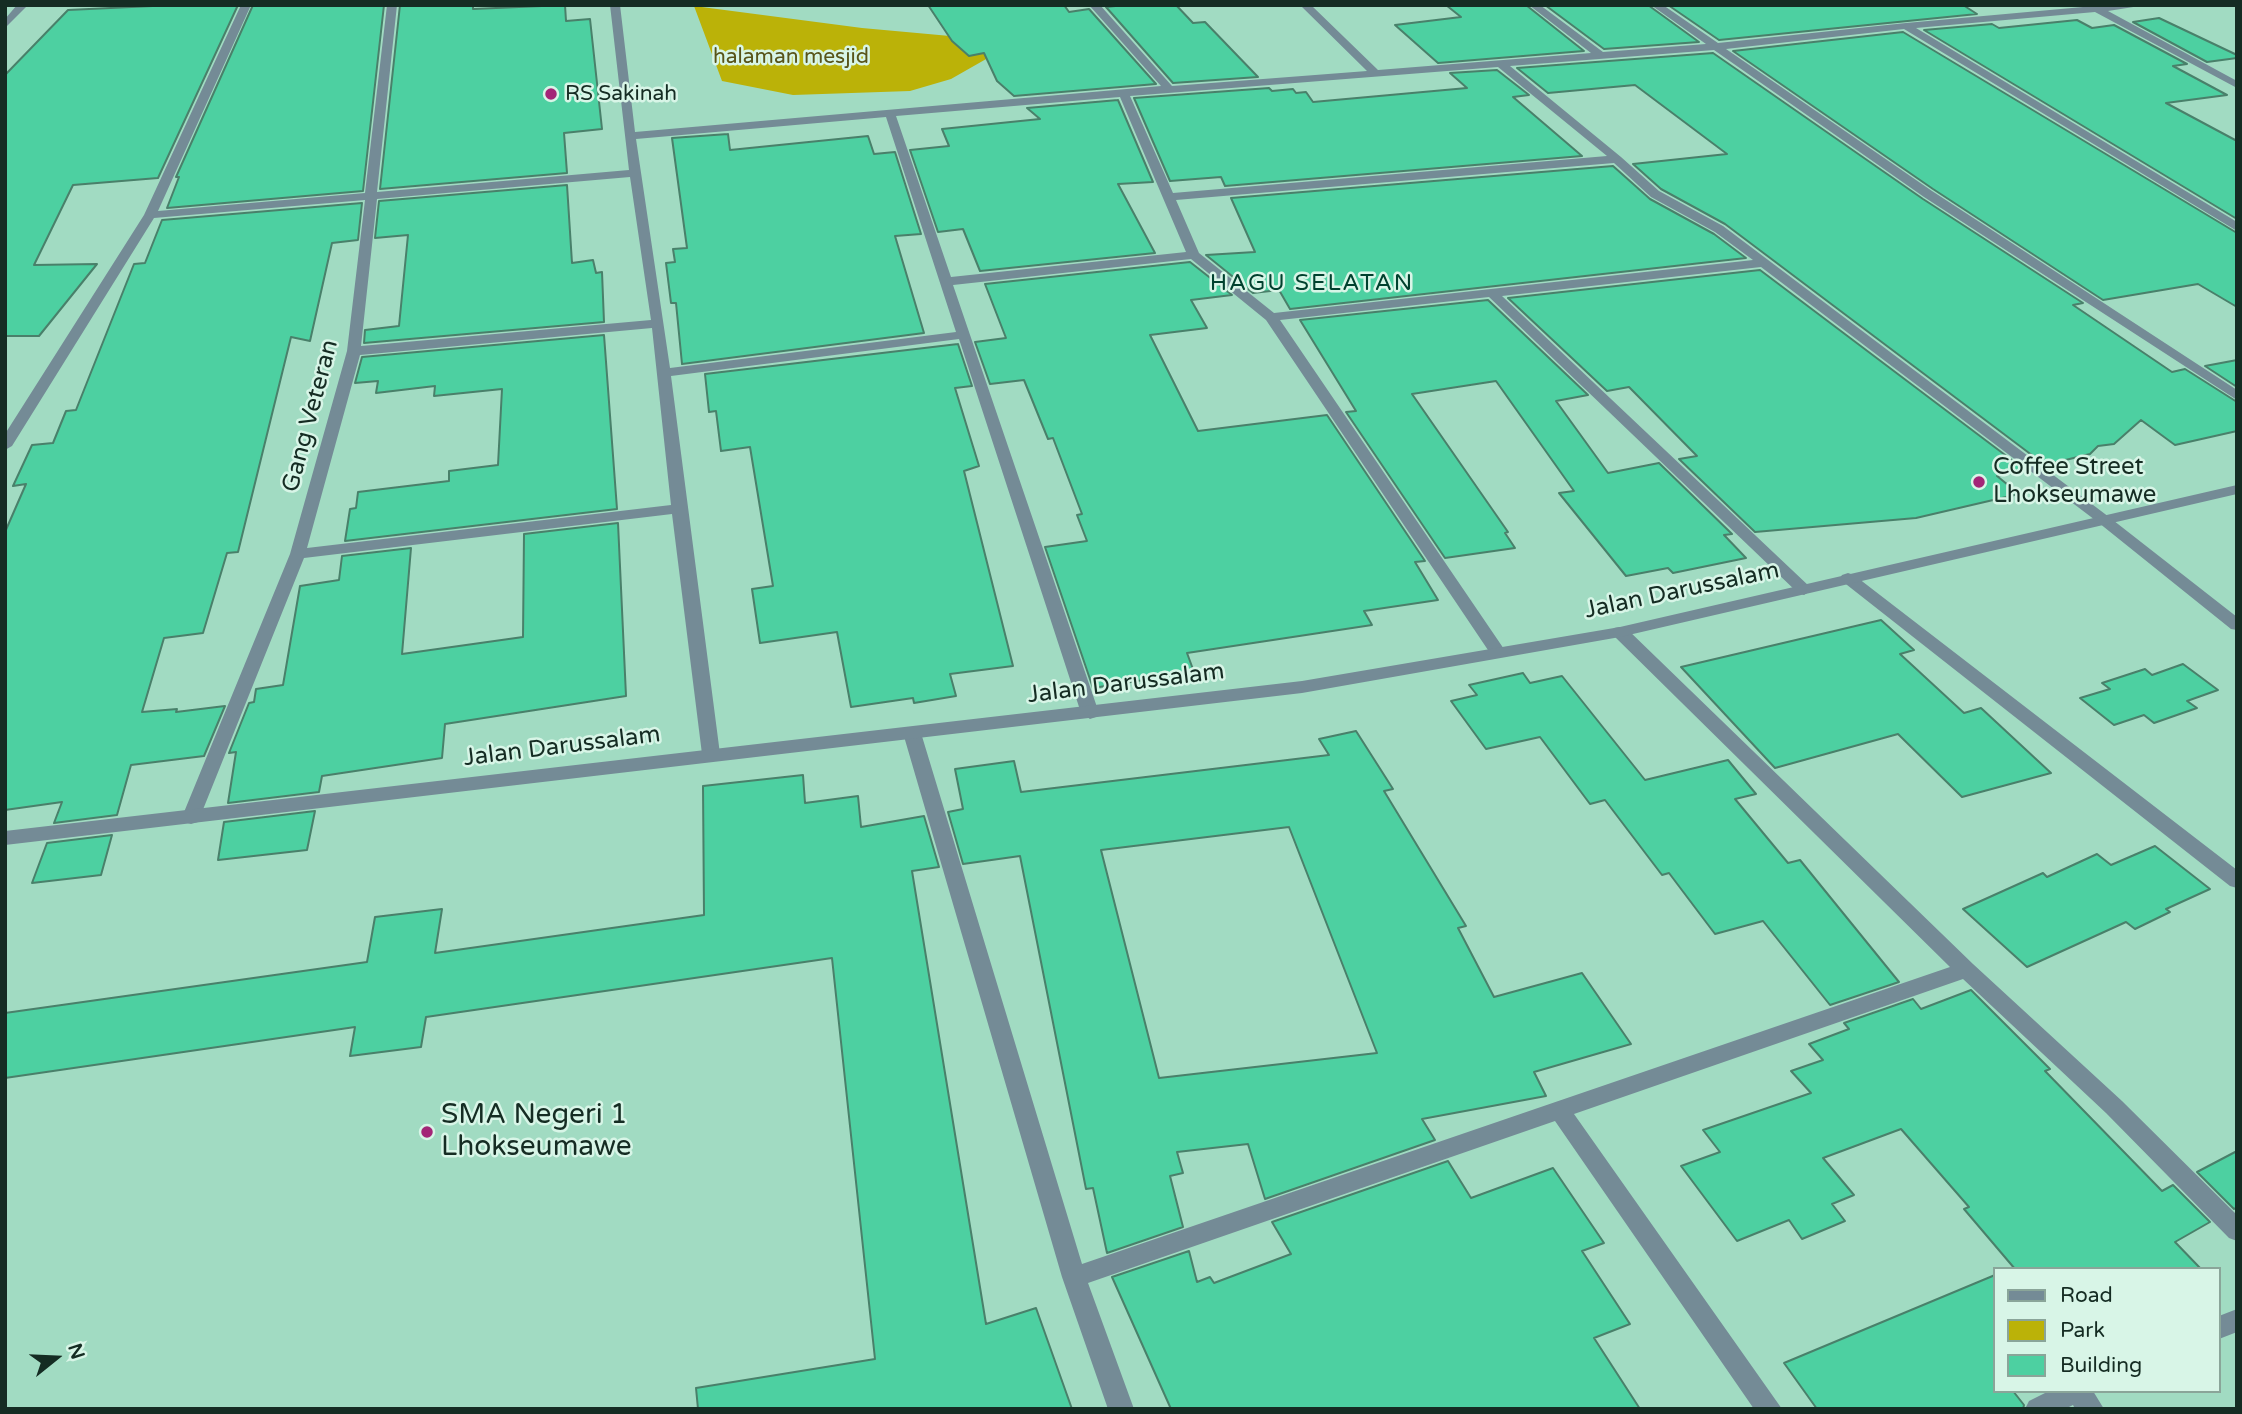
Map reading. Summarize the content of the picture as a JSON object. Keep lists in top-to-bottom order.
{
  "streets": {
    "street": ["Gang Veteran", "Jalan Darussalam"]
  },
  "crossings": [
    ["Gang Veteran", "Jalan Darussalam"]
  ],
  "districts": ["HAGU SELATAN"],
  "parks": ["halaman mesjid"],
  "places": ["RS Sakinah", "Coffee Street Lhokseumawe", "SMA Negeri 1 Lhokseumawe"],
  "legend": ["Road", "Park", "Building"],
  "north": "right"
}
